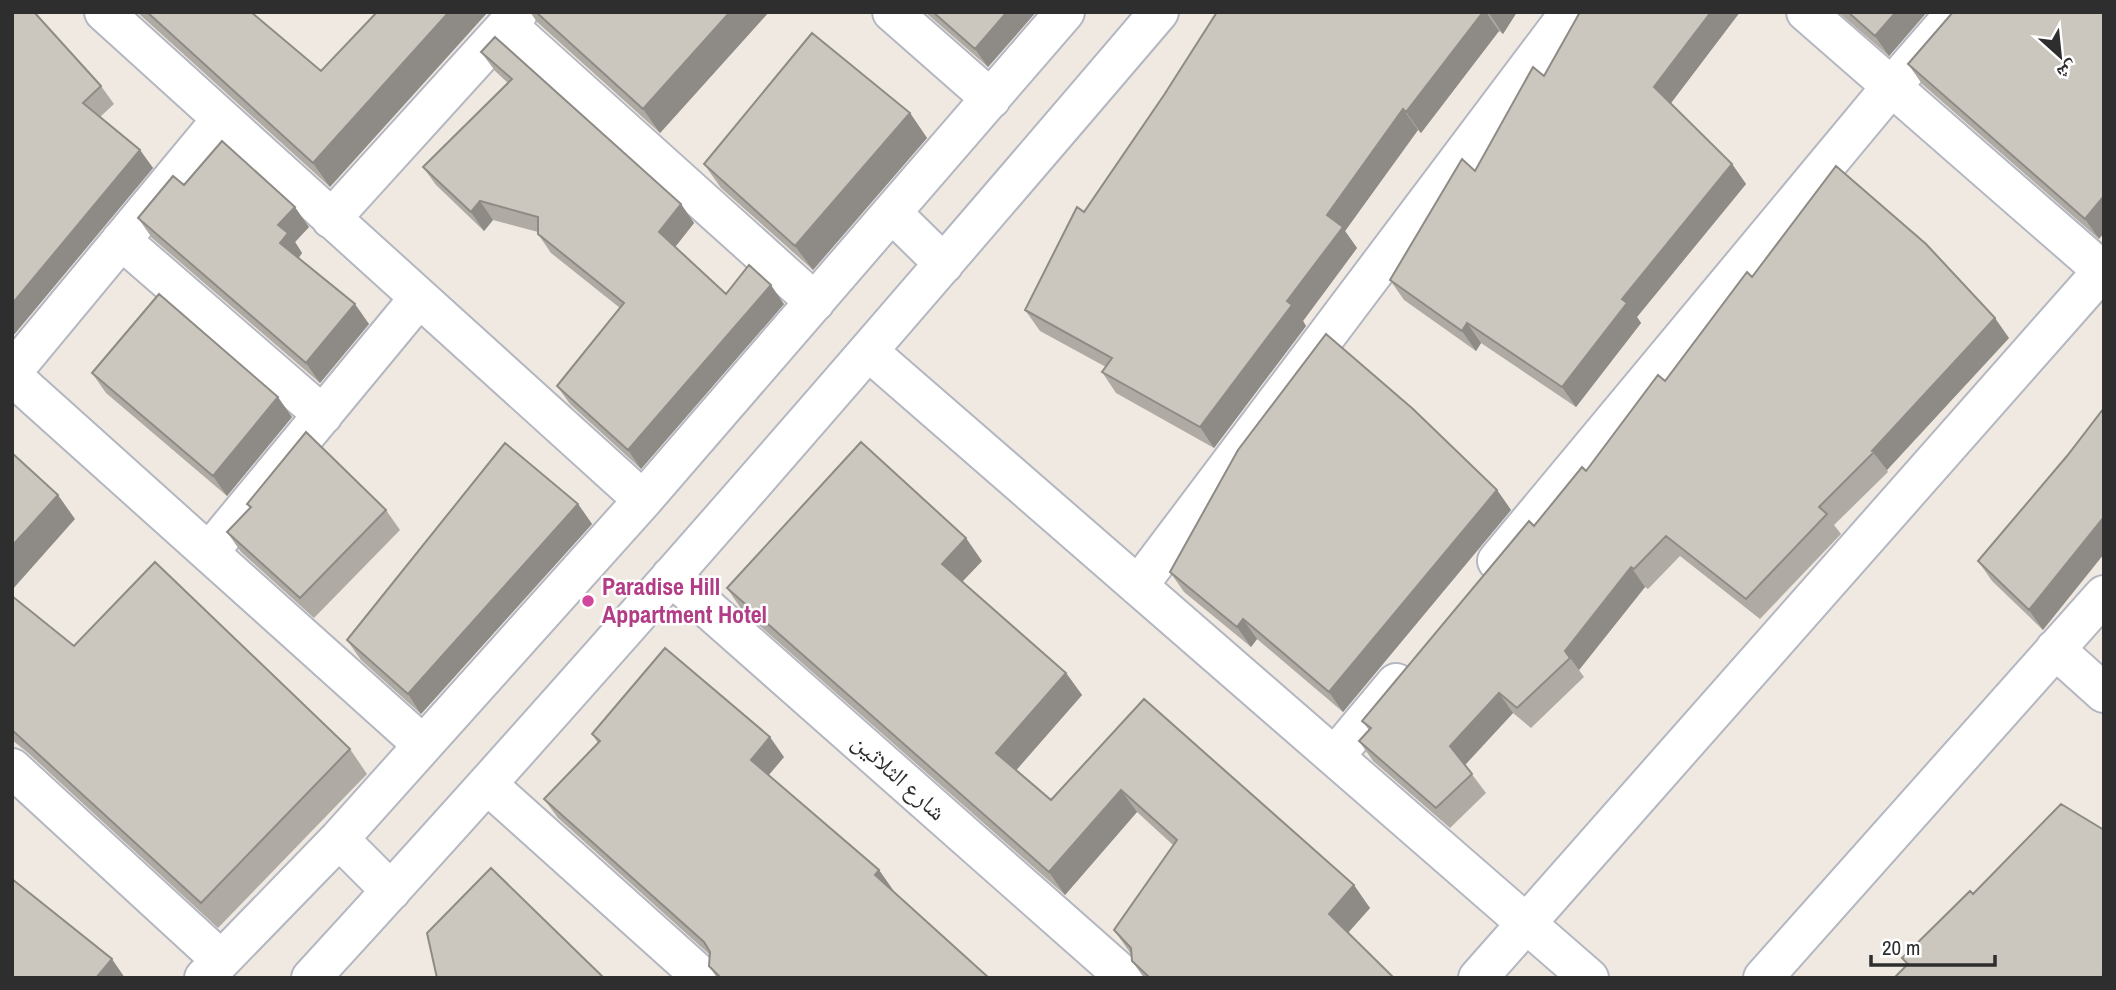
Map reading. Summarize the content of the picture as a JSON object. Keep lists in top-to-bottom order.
{
  "streets": {
    "street": ["شارع الثلاثين"]
  },
  "places": ["Paradise Hill Appartment Hotel"],
  "scale_bar": "20 m",
  "north": "bottom right"
}
